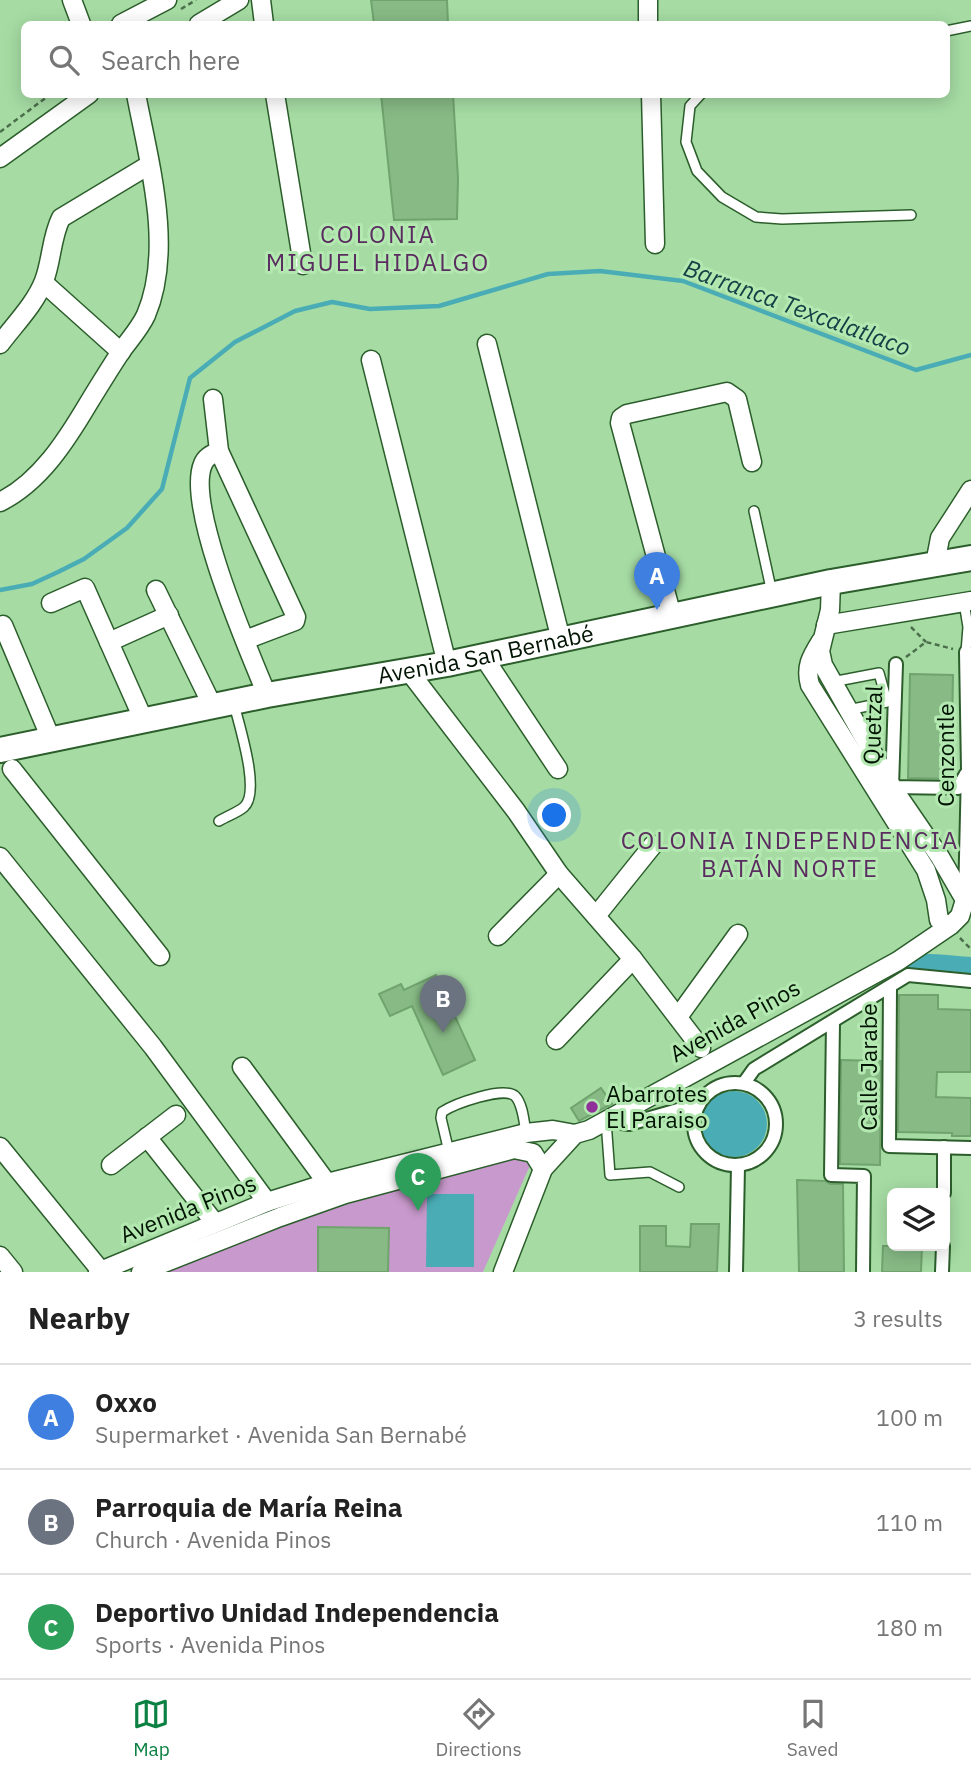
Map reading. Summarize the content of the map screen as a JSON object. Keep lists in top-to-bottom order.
{
  "streets": {
    "main road": ["Avenida San Bernabé"],
    "street": [
      "Quetzal",
      "Cenzontle",
      "Avenida Pinos",
      "Calle Jarabe"
    ]
  },
  "crossings": [
    ["Cenzontle", "Avenida Pinos"]
  ],
  "districts": ["COLONIA MIGUEL HIDALGO", "COLONIA INDEPENDENCIA BATÁN NORTE"],
  "water": ["Barranca Texcalatlaco"],
  "places": ["Abarrotes El Paraiso"],
  "page": {
    "search": "Search here",
    "pins": ["A", "B", "C"],
    "heading": ["Nearby", "3 results"],
    "list": [
      {
        "mark": "A",
        "name": "Oxxo",
        "note": "Supermarket · Avenida San Bernabé",
        "value": "100 m"
      },
      {
        "mark": "B",
        "name": "Parroquia de María Reina",
        "note": "Church · Avenida Pinos",
        "value": "110 m"
      },
      {
        "mark": "C",
        "name": "Deportivo Unidad Independencia",
        "note": "Sports · Avenida Pinos",
        "value": "180 m"
      }
    ],
    "nav": ["Map", "Directions", "Saved"]
  }
}
